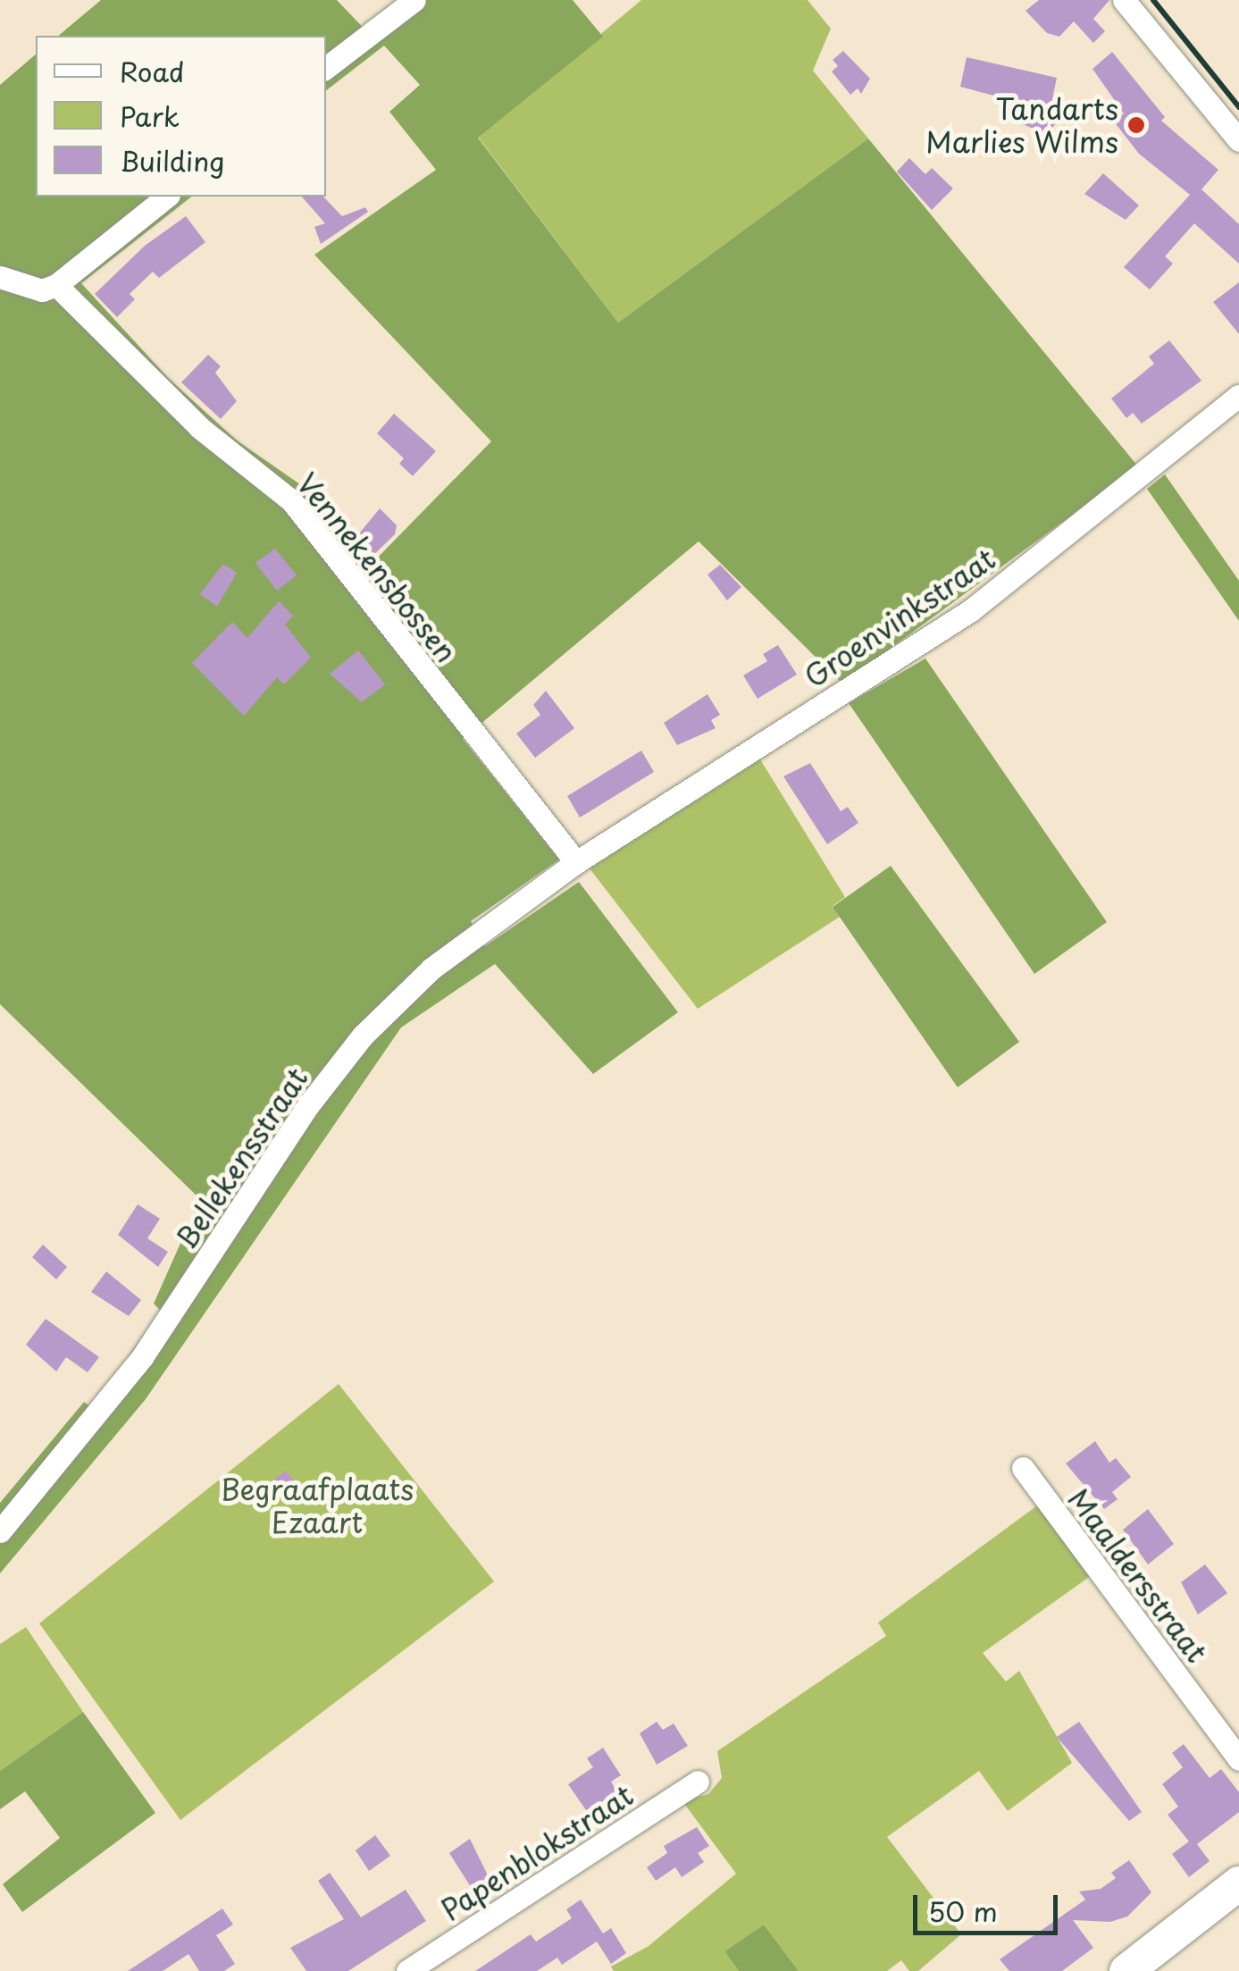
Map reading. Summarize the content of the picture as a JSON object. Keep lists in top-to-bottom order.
{
  "streets": {
    "street": [
      "Vennekensbossen",
      "Groenvinkstraat",
      "Bellekensstraat",
      "Maaldersstraat",
      "Papenblokstraat"
    ]
  },
  "crossings": [
    ["Vennekensbossen", "Groenvinkstraat"],
    ["Vennekensbossen", "Bellekensstraat"],
    ["Groenvinkstraat", "Bellekensstraat"]
  ],
  "parks": ["Begraafplaats Ezaart"],
  "places": ["Tandarts Marlies Wilms"],
  "legend": ["Road", "Park", "Building"],
  "scale_bar": "50 m"
}
